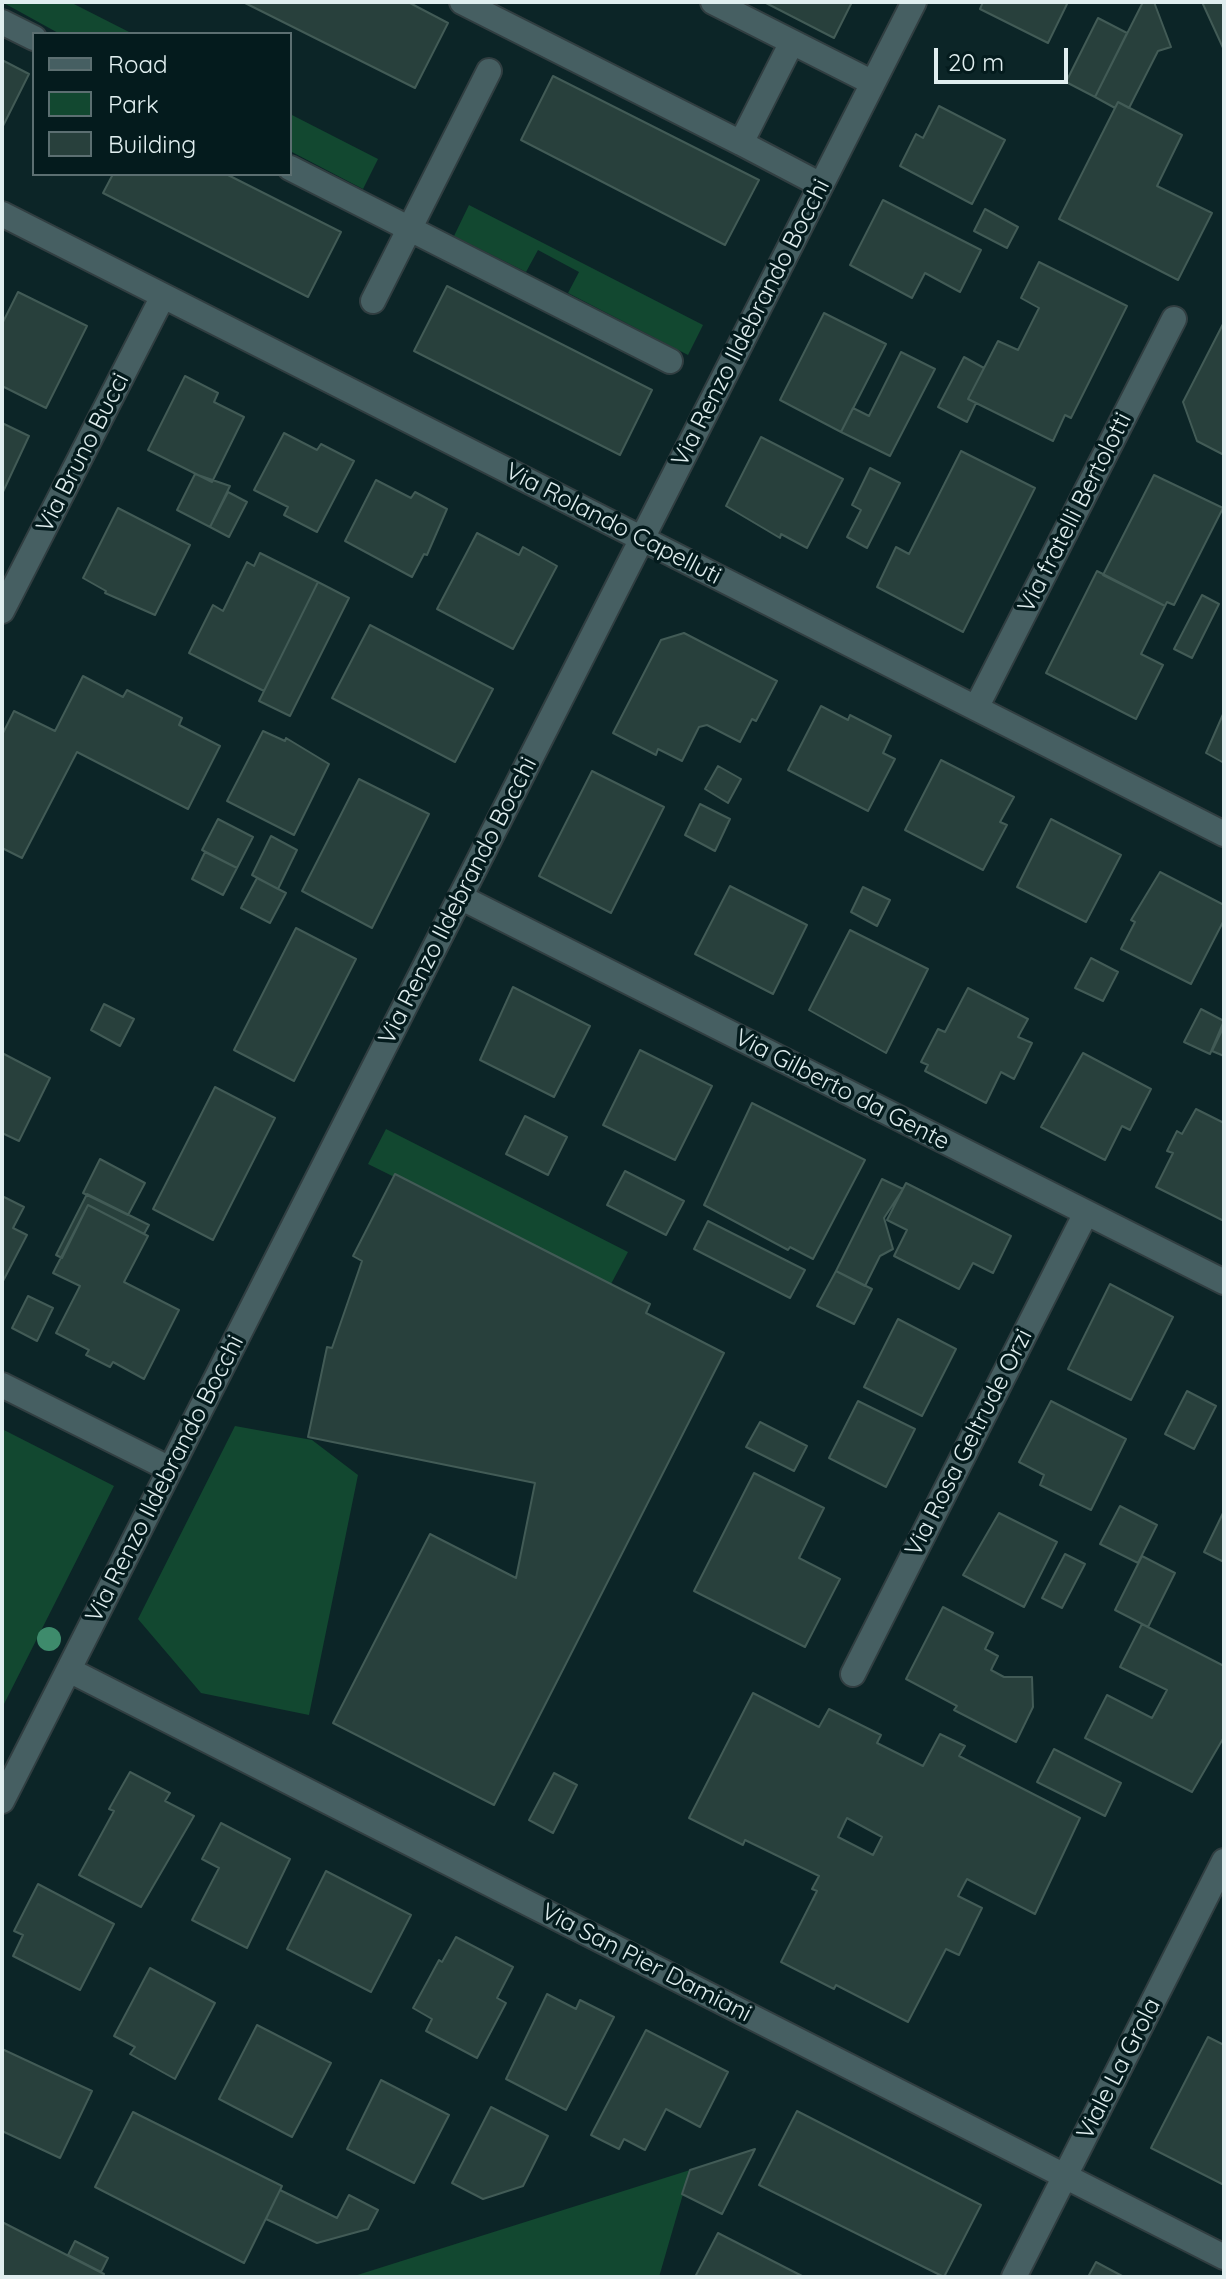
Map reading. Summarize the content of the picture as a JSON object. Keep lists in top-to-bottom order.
{
  "streets": {
    "street": [
      "Via Renzo Ildebrando Bocchi",
      "Via Bruno Bucci",
      "Via fratelli Bertolotti",
      "Via Rolando Capelluti",
      "Via Gilberto da Gente",
      "Via Rosa Geltrude Orzi",
      "Via San Pier Damiani",
      "Viale La Grola"
    ]
  },
  "crossings": [
    ["Via Renzo Ildebrando Bocchi", "Via Rolando Capelluti"],
    ["Via Renzo Ildebrando Bocchi", "Via Gilberto da Gente"],
    ["Via Renzo Ildebrando Bocchi", "Via San Pier Damiani"],
    ["Via Bruno Bucci", "Via Rolando Capelluti"],
    ["Via fratelli Bertolotti", "Via Rolando Capelluti"],
    ["Via Gilberto da Gente", "Via Rosa Geltrude Orzi"],
    ["Via San Pier Damiani", "Viale La Grola"]
  ],
  "legend": ["Road", "Park", "Building"],
  "scale_bar": "20 m"
}
